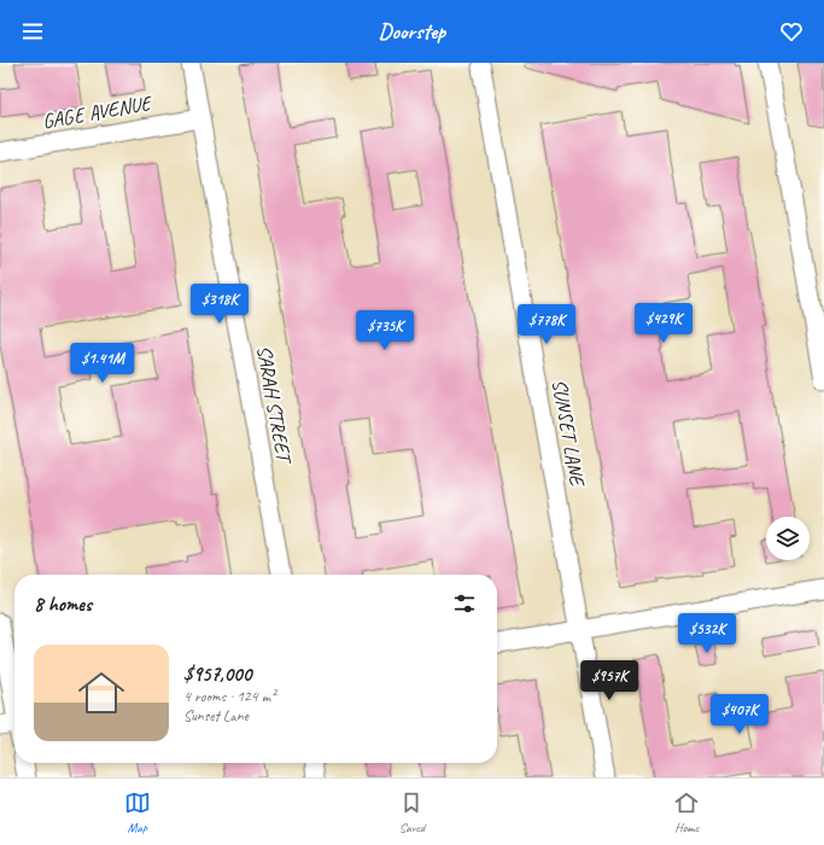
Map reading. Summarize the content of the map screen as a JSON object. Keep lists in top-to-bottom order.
{
  "streets": {
    "street": ["GAGE AVENUE", "SARAH STREET", "SUNSET LANE"]
  },
  "crossings": [
    ["GAGE AVENUE", "SARAH STREET"]
  ],
  "page": {
    "header": "Doorstep",
    "price": [
      "$318K",
      "$429K",
      "$778K",
      "$735K",
      "$1.41M",
      "$532K",
      "$957K",
      "$407K"
    ],
    "heading": "8 homes",
    "list": [
      {
        "name": "$957,000",
        "note": "4 rooms · 124 m² · Sunset Lane"
      }
    ],
    "tabs": ["Map", "Saved", "Home"]
  }
}
